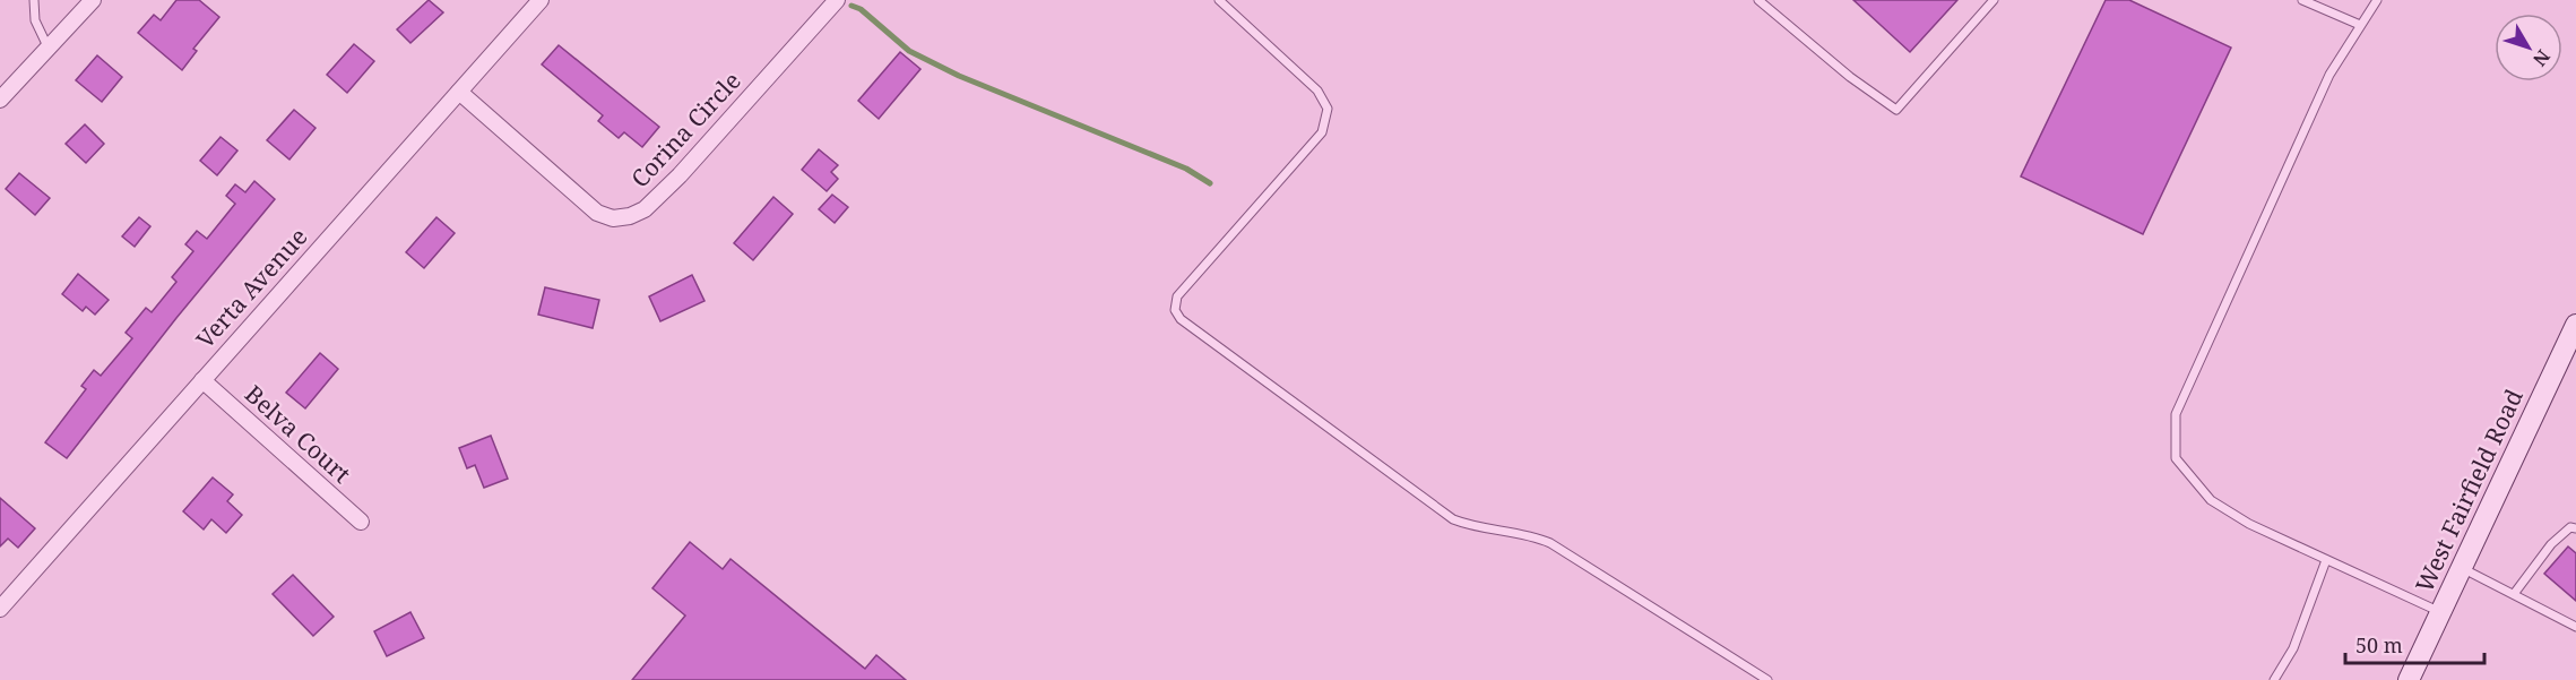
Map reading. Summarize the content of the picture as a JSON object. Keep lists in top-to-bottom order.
{
  "streets": {
    "main road": ["West Fairfield Road"],
    "street": ["Corina Circle", "Verta Avenue", "Belva Court"]
  },
  "crossings": [
    ["Corina Circle", "Verta Avenue"],
    ["Verta Avenue", "Belva Court"]
  ],
  "scale_bar": "50 m",
  "north": "bottom right"
}
